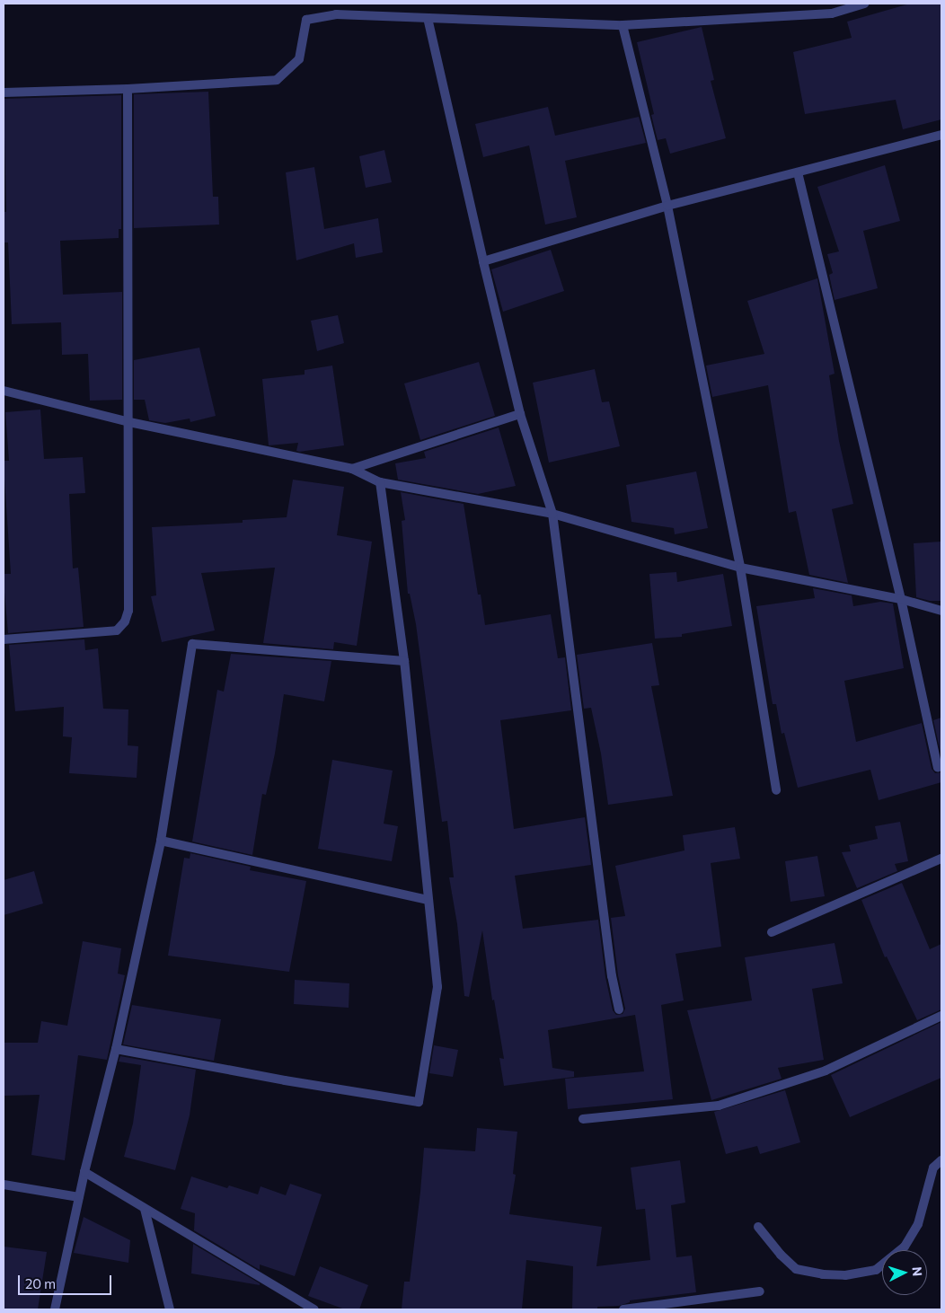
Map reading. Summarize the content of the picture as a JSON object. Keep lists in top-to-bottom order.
{
  "scale_bar": "20 m",
  "north": "right"
}
